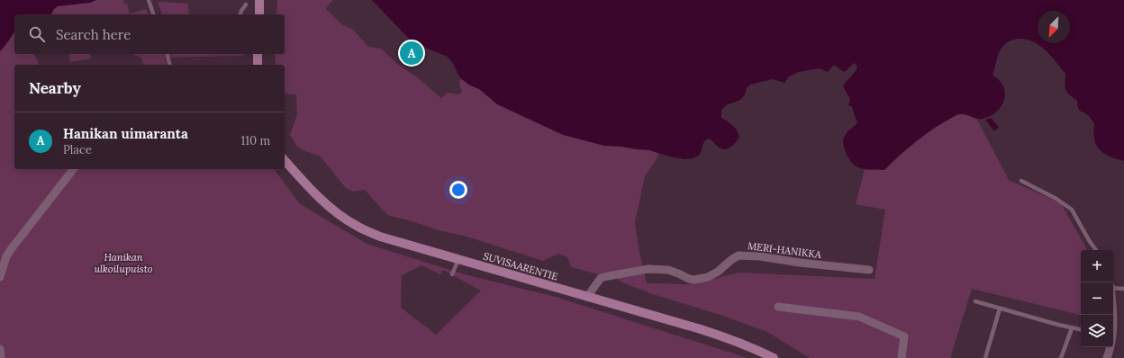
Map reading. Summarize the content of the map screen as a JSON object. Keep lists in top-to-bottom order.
{
  "streets": {
    "street": ["MERI-HANIKKA", "SUVISAARENTIE"]
  },
  "crossings": [
    ["MERI-HANIKKA", "SUVISAARENTIE"]
  ],
  "parks": ["Hanikan ulkoilupuisto"],
  "north": "bottom left",
  "page": {
    "search": "Search here",
    "pins": "A",
    "heading": "Nearby",
    "list": [
      {
        "mark": "A",
        "name": "Hanikan uimaranta",
        "note": "Place",
        "value": "110 m"
      }
    ],
    "map_buttons": ["+", "−"]
  }
}
